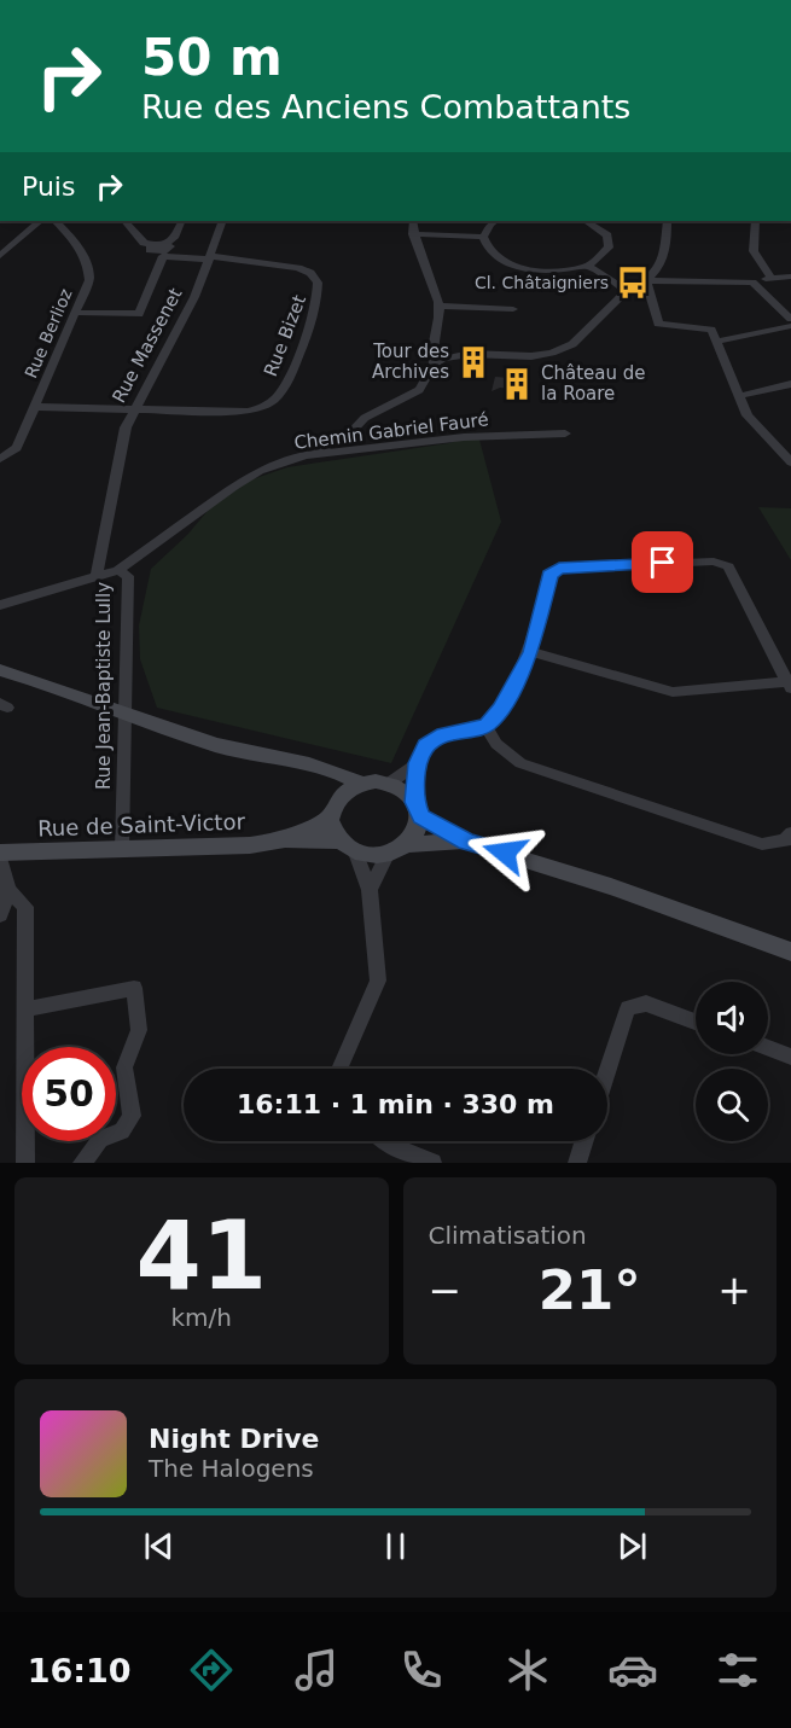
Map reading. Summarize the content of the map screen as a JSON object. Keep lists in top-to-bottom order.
{
  "streets": {
    "main road": ["Rue de Saint-Victor"],
    "street": [
      "Rue Berlioz",
      "Rue Bizet",
      "Rue Massenet",
      "Chemin Gabriel Fauré",
      "Rue Jean-Baptiste Lully"
    ]
  },
  "crossings": [
    ["Rue Berlioz", "Rue Bizet"],
    ["Rue Bizet", "Rue Massenet"],
    ["Rue Massenet", "Chemin Gabriel Fauré"],
    ["Chemin Gabriel Fauré", "Rue Jean-Baptiste Lully"],
    ["Rue Jean-Baptiste Lully", "Rue de Saint-Victor"]
  ],
  "places": {
    "bus stop": ["Cl. Châtaigniers"],
    "building": ["Tour des Archives", "Château de la Roare"]
  },
  "page": {
    "turn": ["50 m", "Rue des Anciens Combattants"],
    "then": "Puis",
    "limit": "50",
    "trip": "16:11 · 1 min · 330 m",
    "tile": [
      ["41", "km/h"],
      "Climatisation"
    ],
    "heat": ["−", "21°", "+"],
    "song": ["Night Drive", "The Halogens"],
    "tabs": "16:10"
  }
}
